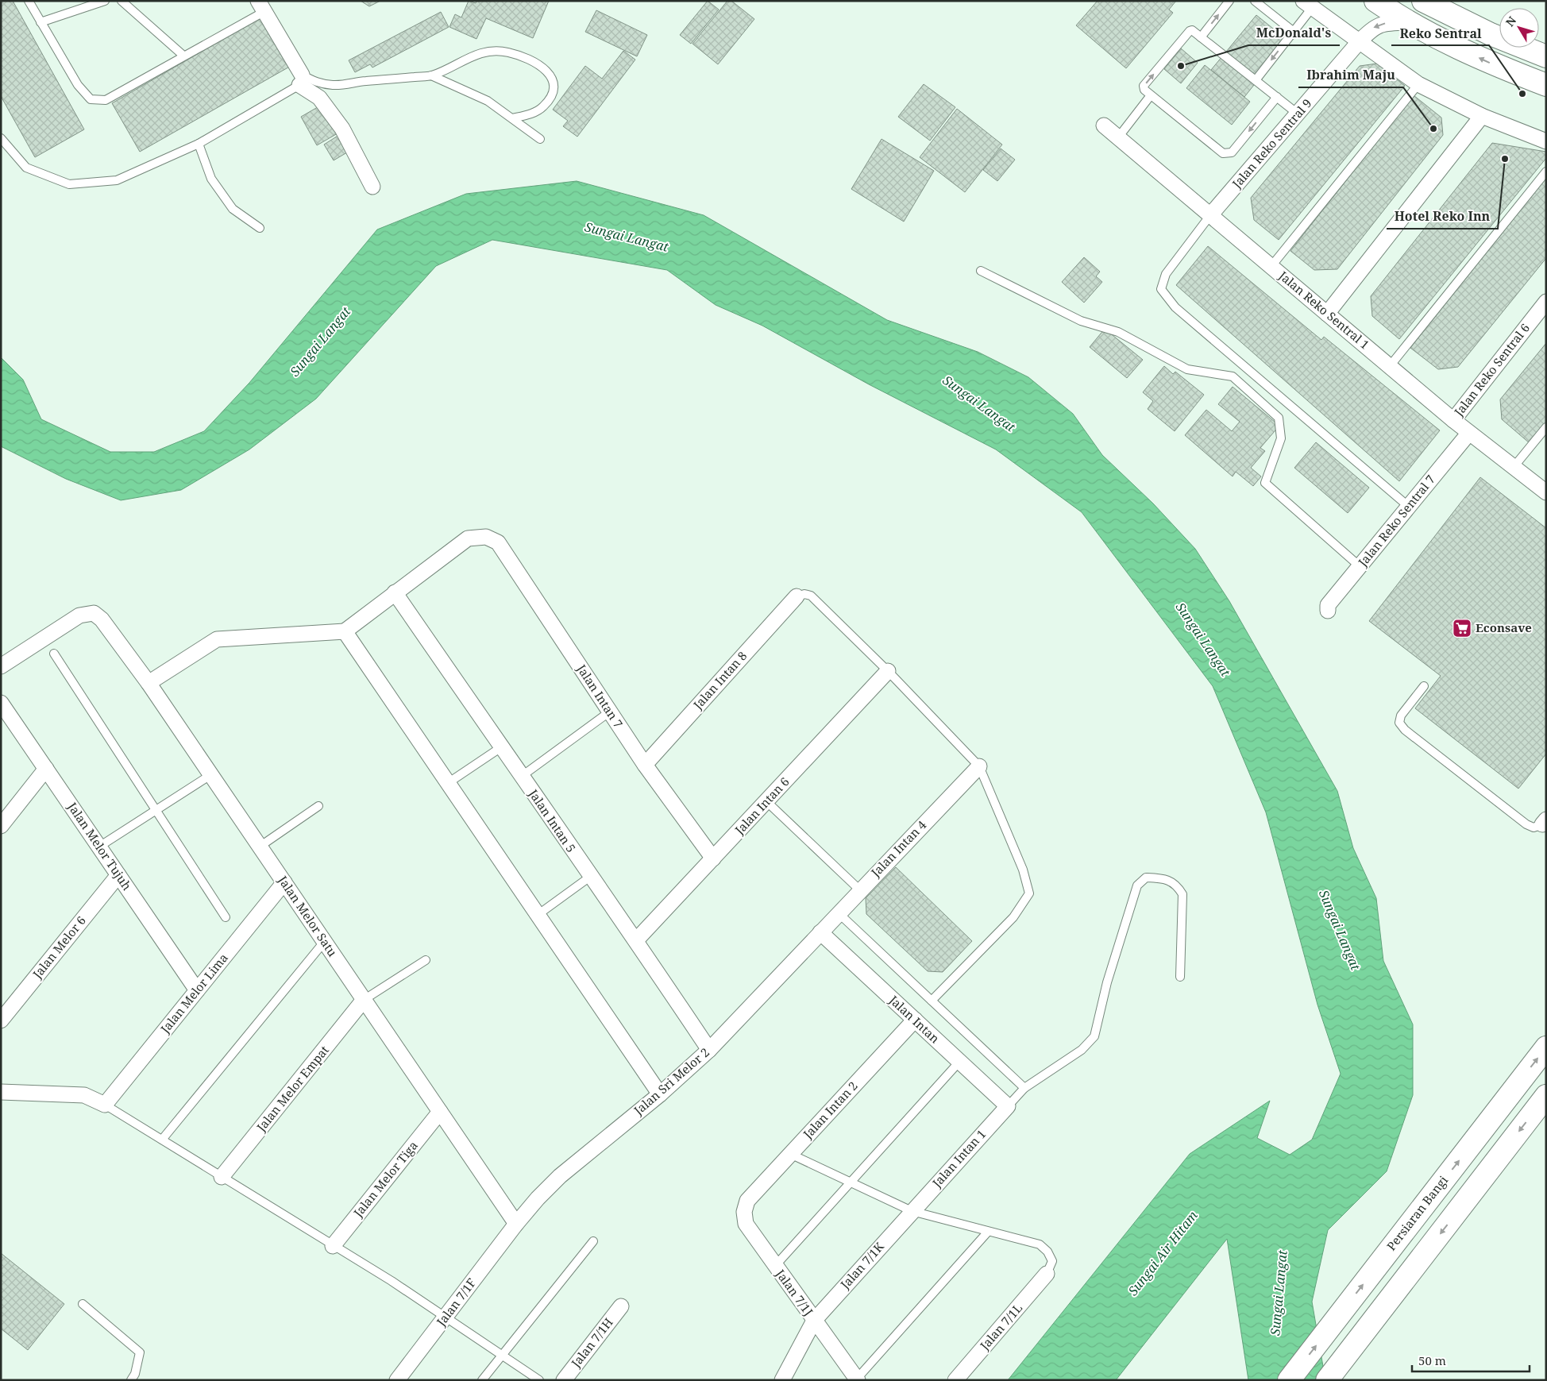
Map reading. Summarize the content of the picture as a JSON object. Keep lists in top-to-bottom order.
{
  "streets": {
    "main road": ["Persiaran Bangi"],
    "street": [
      "Jalan Reko Sentral 9",
      "Jalan Reko Sentral 1",
      "Jalan Reko Sentral 6",
      "Jalan Reko Sentral 7",
      "Jalan Intan 8",
      "Jalan Intan 7",
      "Jalan Intan 6",
      "Jalan Intan 5",
      "Jalan Melor Tujuh",
      "Jalan Intan 4",
      "Jalan Melor Satu",
      "Jalan Melor 6",
      "Jalan Melor Lima",
      "Jalan Intan",
      "Jalan Sri Melor 2",
      "Jalan Melor Empat",
      "Jalan Intan 2",
      "Jalan Intan 1",
      "Jalan Melor Tiga",
      "Jalan 7/1K",
      "Jalan 7/1J",
      "Jalan 7/1F",
      "Jalan 7/1L",
      "Jalan 7/1H"
    ]
  },
  "crossings": [
    ["Jalan Reko Sentral 9", "Jalan Reko Sentral 1"],
    ["Jalan Reko Sentral 1", "Jalan Reko Sentral 6"],
    ["Jalan Reko Sentral 1", "Jalan Reko Sentral 7"],
    ["Jalan Intan 8", "Jalan Intan 7"],
    ["Jalan Intan 7", "Jalan Intan 6"],
    ["Jalan Intan 7", "Jalan Intan 5"],
    ["Jalan Intan 6", "Jalan Intan 5"],
    ["Jalan Intan 5", "Jalan Sri Melor 2"],
    ["Jalan Melor Tujuh", "Jalan Melor 6"],
    ["Jalan Melor Tujuh", "Jalan Melor Lima"],
    ["Jalan Intan 4", "Jalan Intan"],
    ["Jalan Intan 4", "Jalan Sri Melor 2"],
    ["Jalan Melor Satu", "Jalan Melor Lima"],
    ["Jalan Melor Satu", "Jalan Sri Melor 2"],
    ["Jalan Melor Satu", "Jalan Melor Empat"],
    ["Jalan Melor Satu", "Jalan Melor Tiga"],
    ["Jalan Melor Satu", "Jalan 7/1F"],
    ["Jalan Intan", "Jalan Sri Melor 2"],
    ["Jalan Intan", "Jalan Intan 2"],
    ["Jalan Intan", "Jalan Intan 1"],
    ["Jalan Sri Melor 2", "Jalan 7/1F"],
    ["Jalan Intan 2", "Jalan 7/1J"],
    ["Jalan Intan 1", "Jalan 7/1K"],
    ["Jalan 7/1K", "Jalan 7/1J"]
  ],
  "water": ["Sungai Langat", "Sungai Air Hitam"],
  "places": {
    "other": [
      "McDonald's",
      "Reko Sentral",
      "Ibrahim Maju",
      "Hotel Reko Inn"
    ],
    "supermarket": ["Econsave"]
  },
  "scale_bar": "50 m",
  "north": "top left"
}
